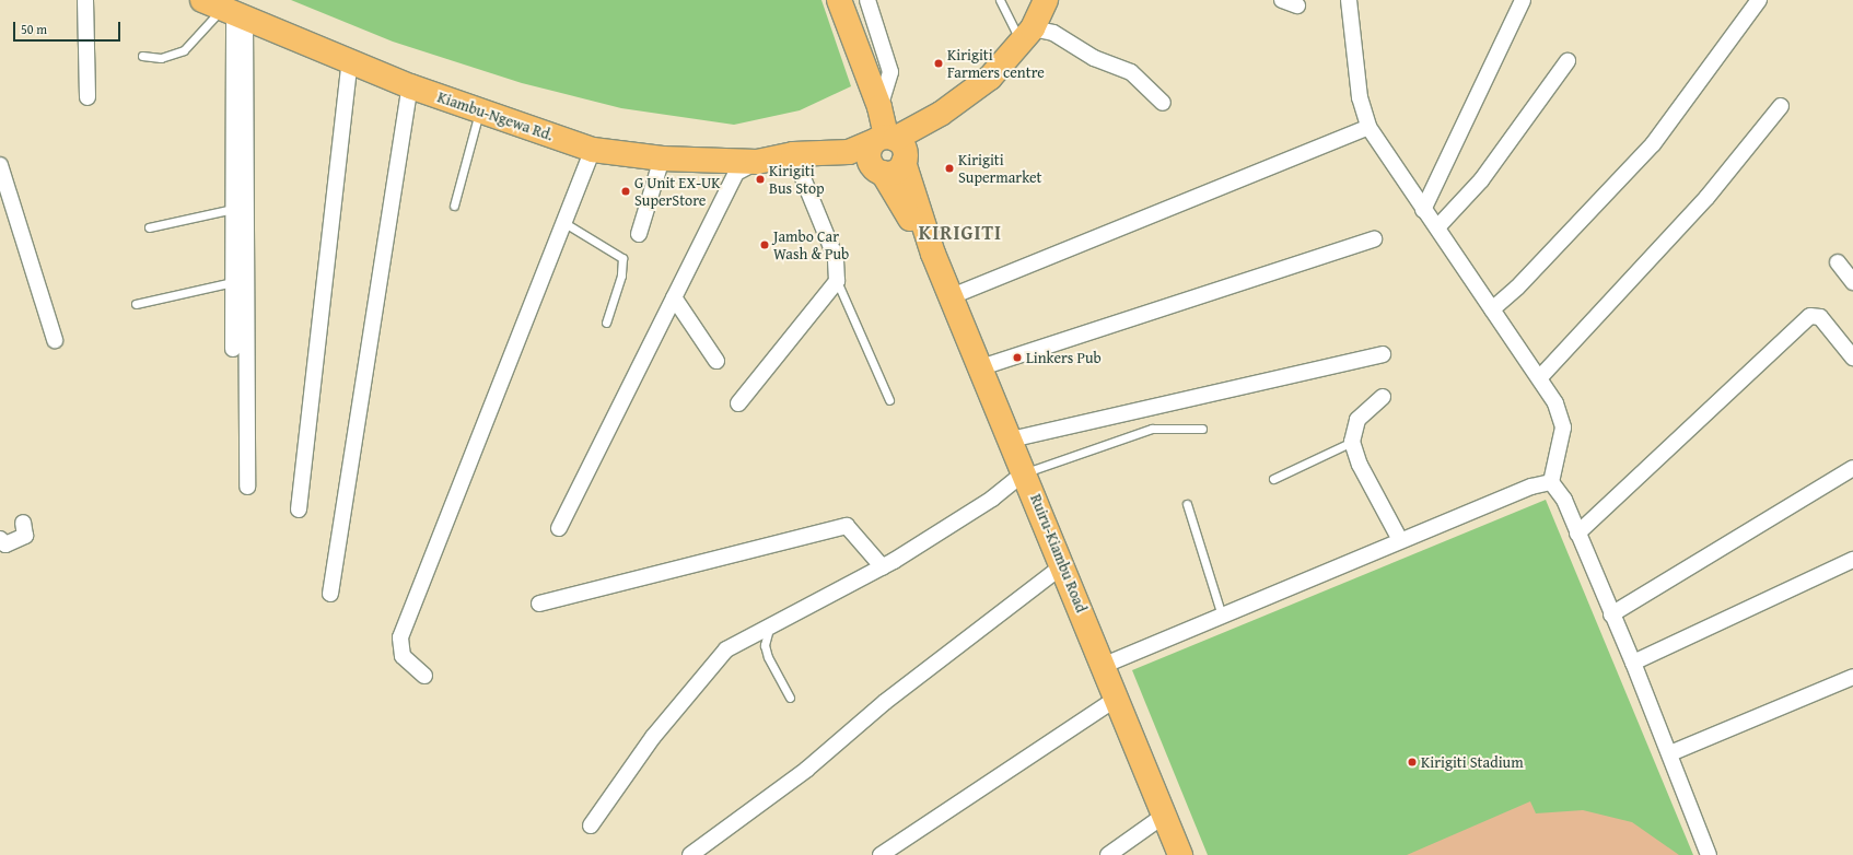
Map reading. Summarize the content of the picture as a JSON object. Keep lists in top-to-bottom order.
{
  "streets": {
    "main road": ["Kiambu-Ngewa Rd.", "Ruiru-Kiambu Road"]
  },
  "districts": ["KIRIGITI"],
  "places": [
    "Kirigiti Farmers centre",
    "Kirigiti Supermarket",
    "Kirigiti Bus Stop",
    "G Unit EX-UK SuperStore",
    "Jambo Car Wash & Pub",
    "Linkers Pub",
    "Kirigiti Stadium"
  ],
  "scale_bar": "50 m"
}
